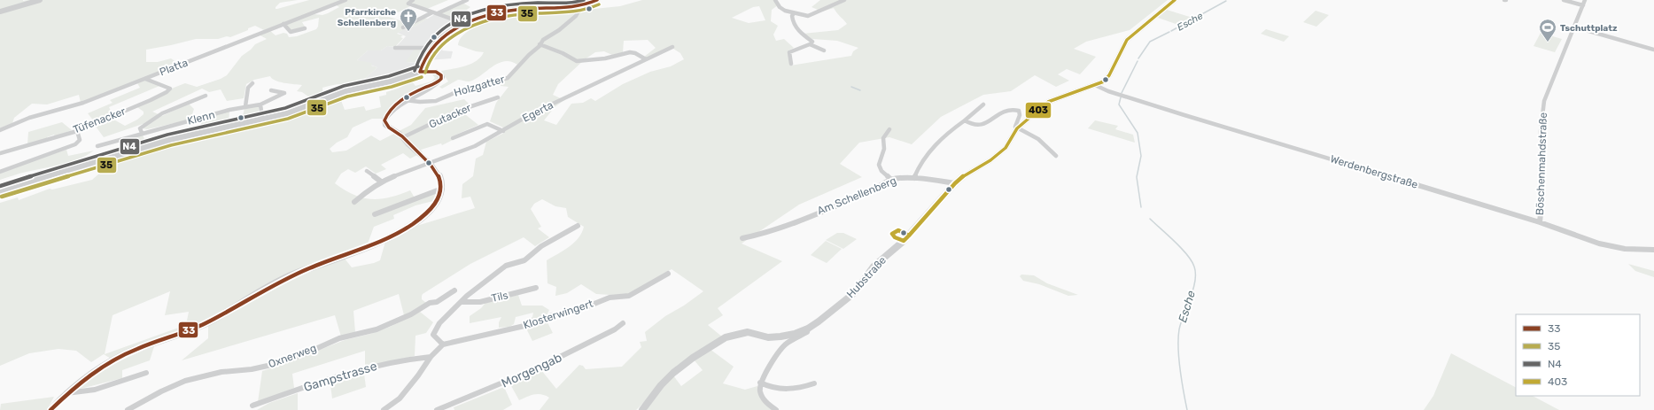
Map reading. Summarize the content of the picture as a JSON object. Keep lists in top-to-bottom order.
{
  "streets": {
    "street": [
      "Platta",
      "Holzgatter",
      "Egerta",
      "Gutacker",
      "Klenn",
      "Tüfenacker",
      "Böschenmahdstraße",
      "Werdenbergstraße",
      "Am Schellenberg",
      "Hubstraße",
      "Tils",
      "Klosterwingert",
      "Oxnerweg",
      "Morgengab",
      "Gampstrasse"
    ]
  },
  "crossings": [
    ["Platta", "Tüfenacker"],
    ["Böschenmahdstraße", "Werdenbergstraße"],
    ["Werdenbergstraße", "Hubstraße"],
    ["Am Schellenberg", "Hubstraße"]
  ],
  "water": ["Esche"],
  "places": {
    "church": ["Pfarrkirche Schellenberg"],
    "sports": ["Tschuttplatz"]
  },
  "lines": [
    "transit line 33",
    "transit line N4",
    "transit line 403",
    "transit line 35"
  ],
  "legend": [
    "33",
    "35",
    "N4",
    "403"
  ]
}
